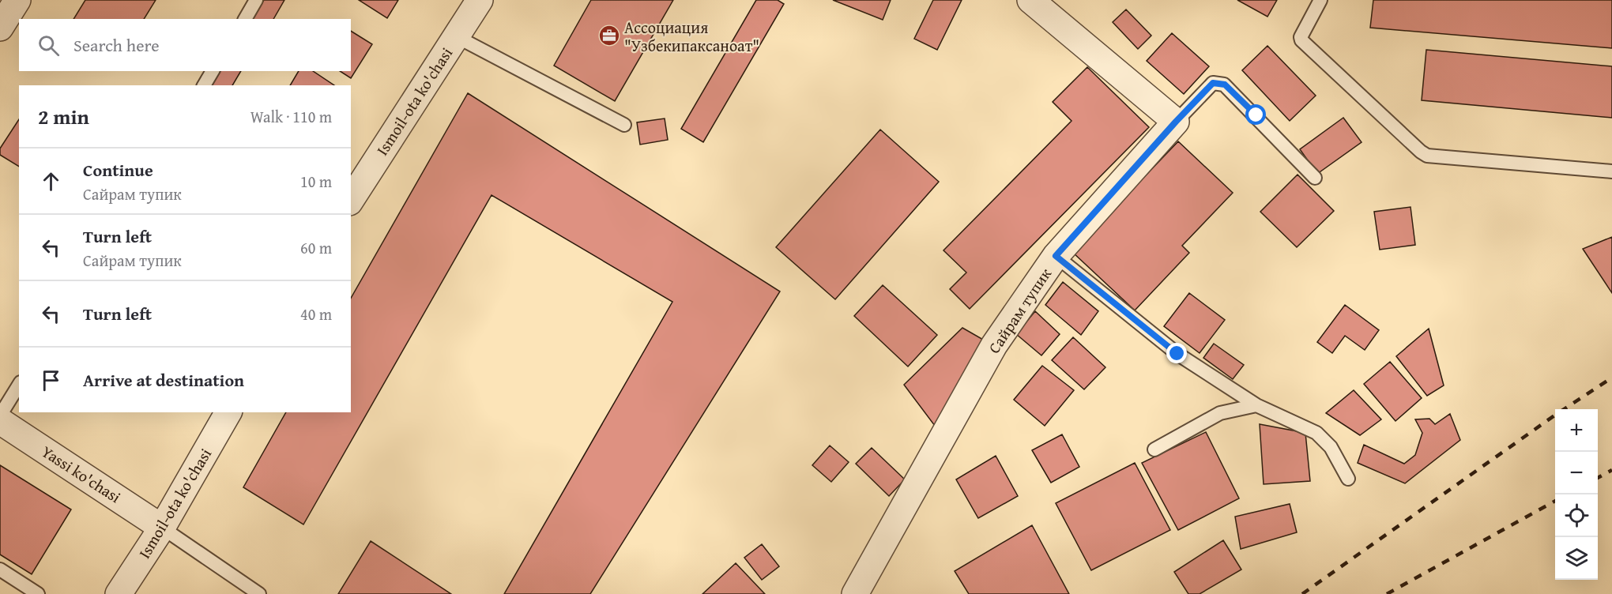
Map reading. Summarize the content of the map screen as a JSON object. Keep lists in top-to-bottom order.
{
  "streets": {
    "street": ["Ismoil-ota ko'chasi", "Сайрам тупик", "Yassi ko'chasi"]
  },
  "crossings": [
    ["Ismoil-ota ko'chasi", "Yassi ko'chasi"]
  ],
  "places": {
    "office": ["Ассоциация \"Узбекипаксаноат\""]
  },
  "page": {
    "search": "Search here",
    "heading": ["2 min", "Walk · 110 m"],
    "list": [
      ["Continue", "Сайрам тупик", "10 m"],
      ["Turn left", "Сайрам тупик", "60 m"],
      ["Turn left", "40 m"],
      "Arrive at destination"
    ],
    "map_buttons": ["+", "−"]
  }
}
